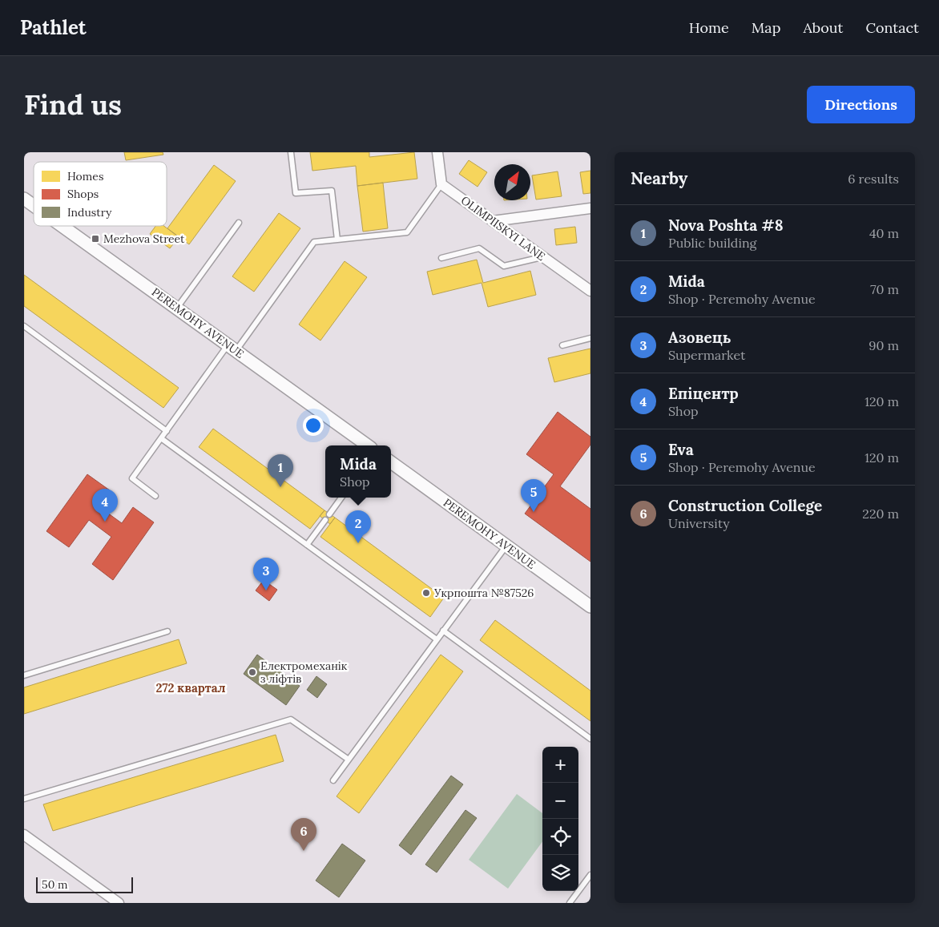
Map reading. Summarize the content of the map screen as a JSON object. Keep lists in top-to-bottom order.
{
  "streets": {
    "street": ["OLIMPIISKYI LANE", "PEREMOHY AVENUE"]
  },
  "districts": ["272 квартал"],
  "places": {
    "transit": ["Mezhova Street"],
    "other": ["Укрпошта №87526", "Електромеханік з ліфтів"]
  },
  "legend": ["Homes", "Shops", "Industry"],
  "scale_bar": "50 m",
  "north": "top right",
  "page": {
    "header": "Pathlet",
    "nav": [
      "Home",
      "Map",
      "About",
      "Contact"
    ],
    "buttons": "Directions",
    "title": "Find us",
    "heading": ["Nearby", "6 results"],
    "list": [
      {
        "mark": "1",
        "name": "Nova Poshta #8",
        "note": "Public building",
        "value": "40 m"
      },
      {
        "mark": "2",
        "name": "Mida",
        "note": "Shop · Peremohy Avenue",
        "value": "70 m"
      },
      {
        "mark": "3",
        "name": "Азовець",
        "note": "Supermarket",
        "value": "90 m"
      },
      {
        "mark": "4",
        "name": "Епіцентр",
        "note": "Shop",
        "value": "120 m"
      },
      {
        "mark": "5",
        "name": "Eva",
        "note": "Shop · Peremohy Avenue",
        "value": "120 m"
      },
      {
        "mark": "6",
        "name": "Construction College",
        "note": "University",
        "value": "220 m"
      }
    ],
    "popup": ["Mida", "Shop"],
    "pins": [
      "1",
      "5",
      "4",
      "2",
      "3",
      "6"
    ],
    "map_buttons": ["+", "−"],
    "scale": "50 m"
  }
}
